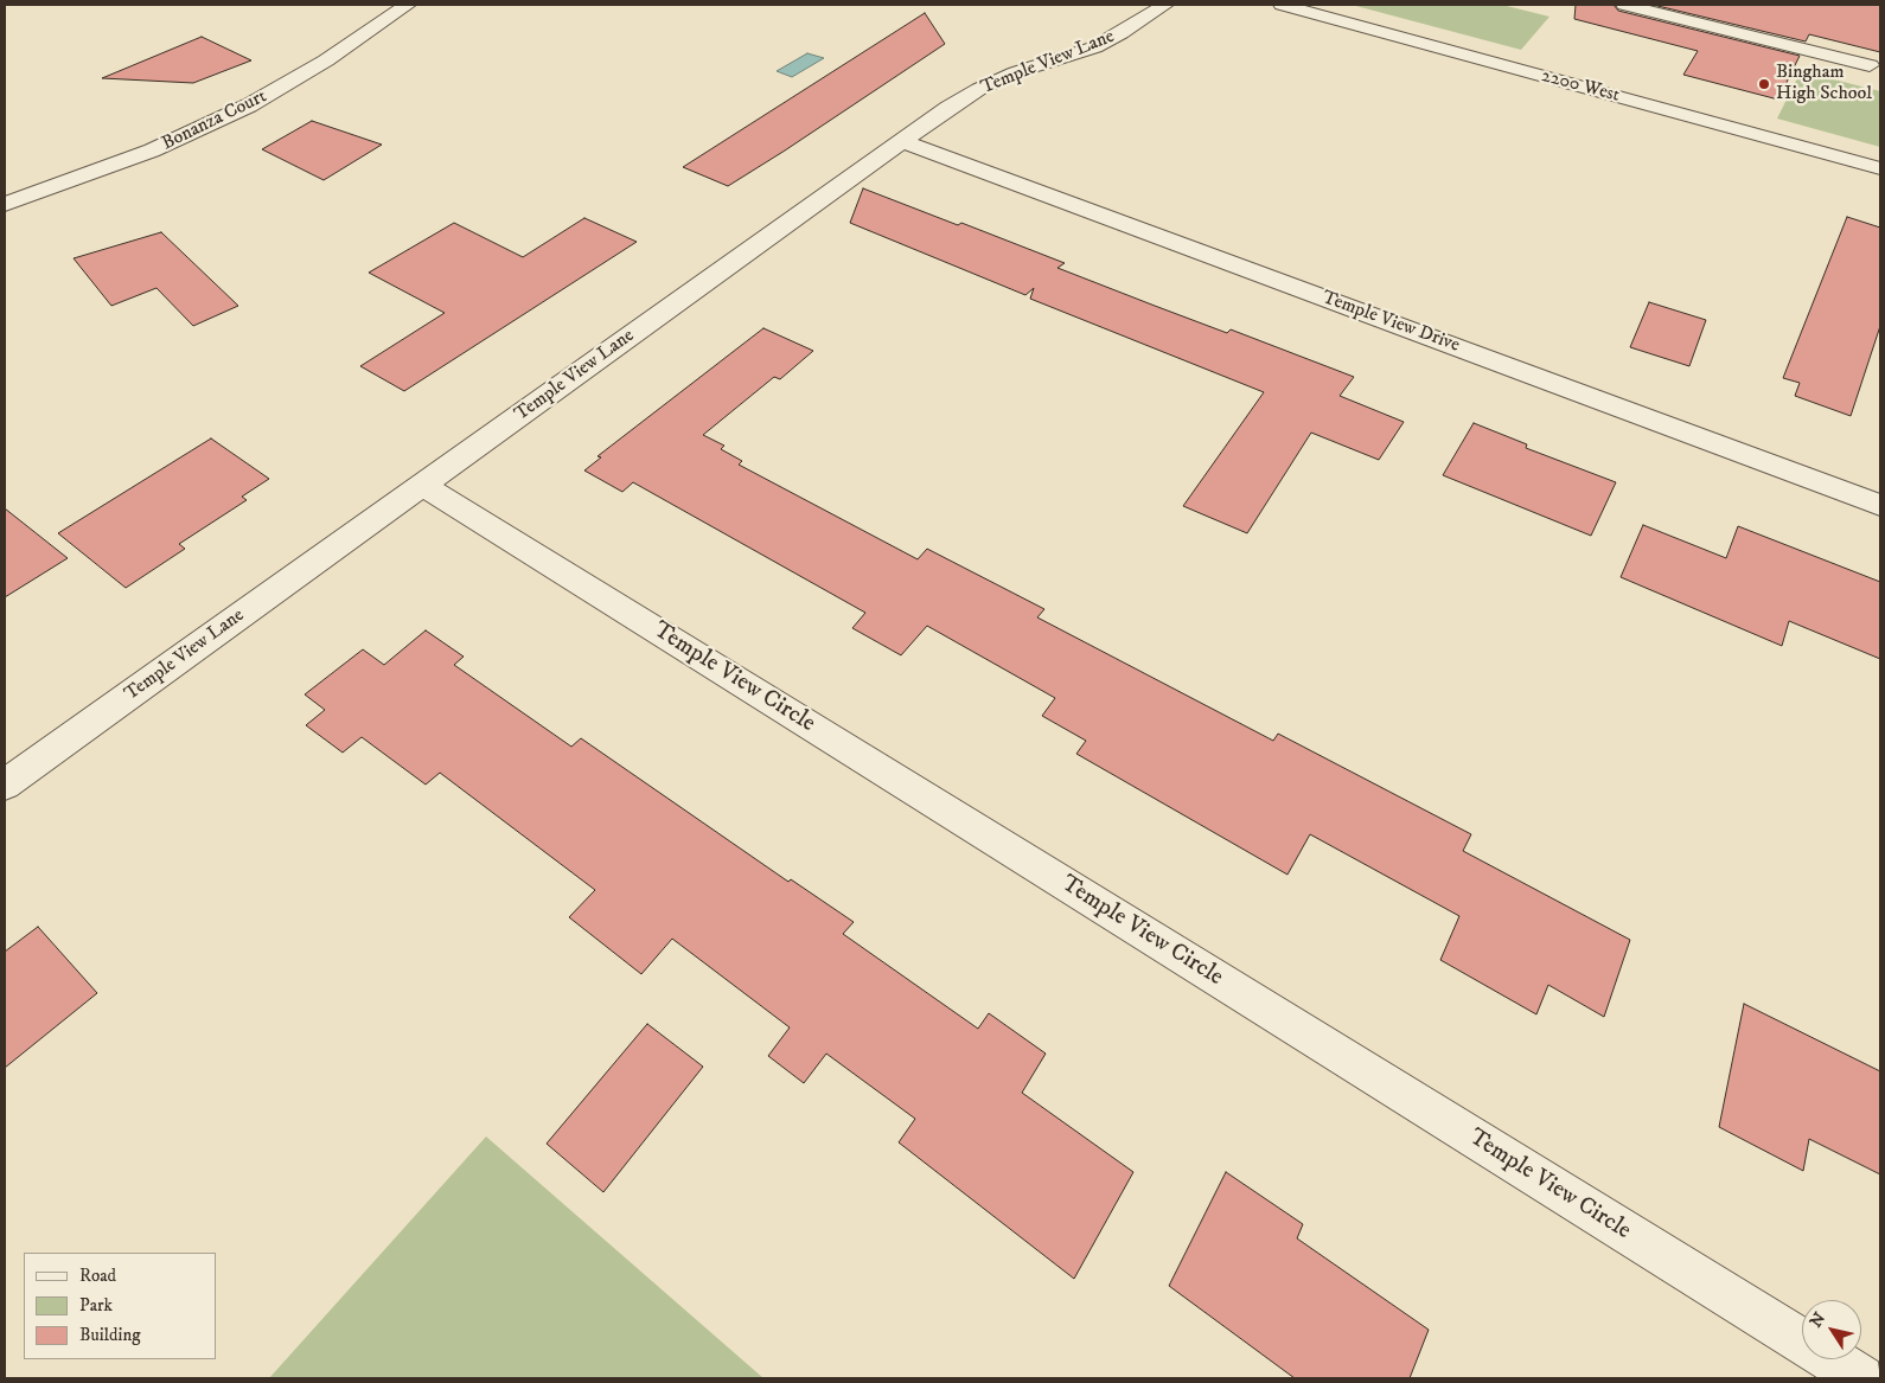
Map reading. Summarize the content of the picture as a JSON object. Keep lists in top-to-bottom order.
{
  "streets": {
    "street": [
      "Temple View Lane",
      "2200 West",
      "Bonanza Court",
      "Temple View Drive",
      "Temple View Circle"
    ]
  },
  "crossings": [
    ["Temple View Lane", "Temple View Drive"],
    ["Temple View Lane", "Temple View Circle"]
  ],
  "places": ["Bingham High School"],
  "legend": ["Road", "Park", "Building"],
  "north": "top left"
}
